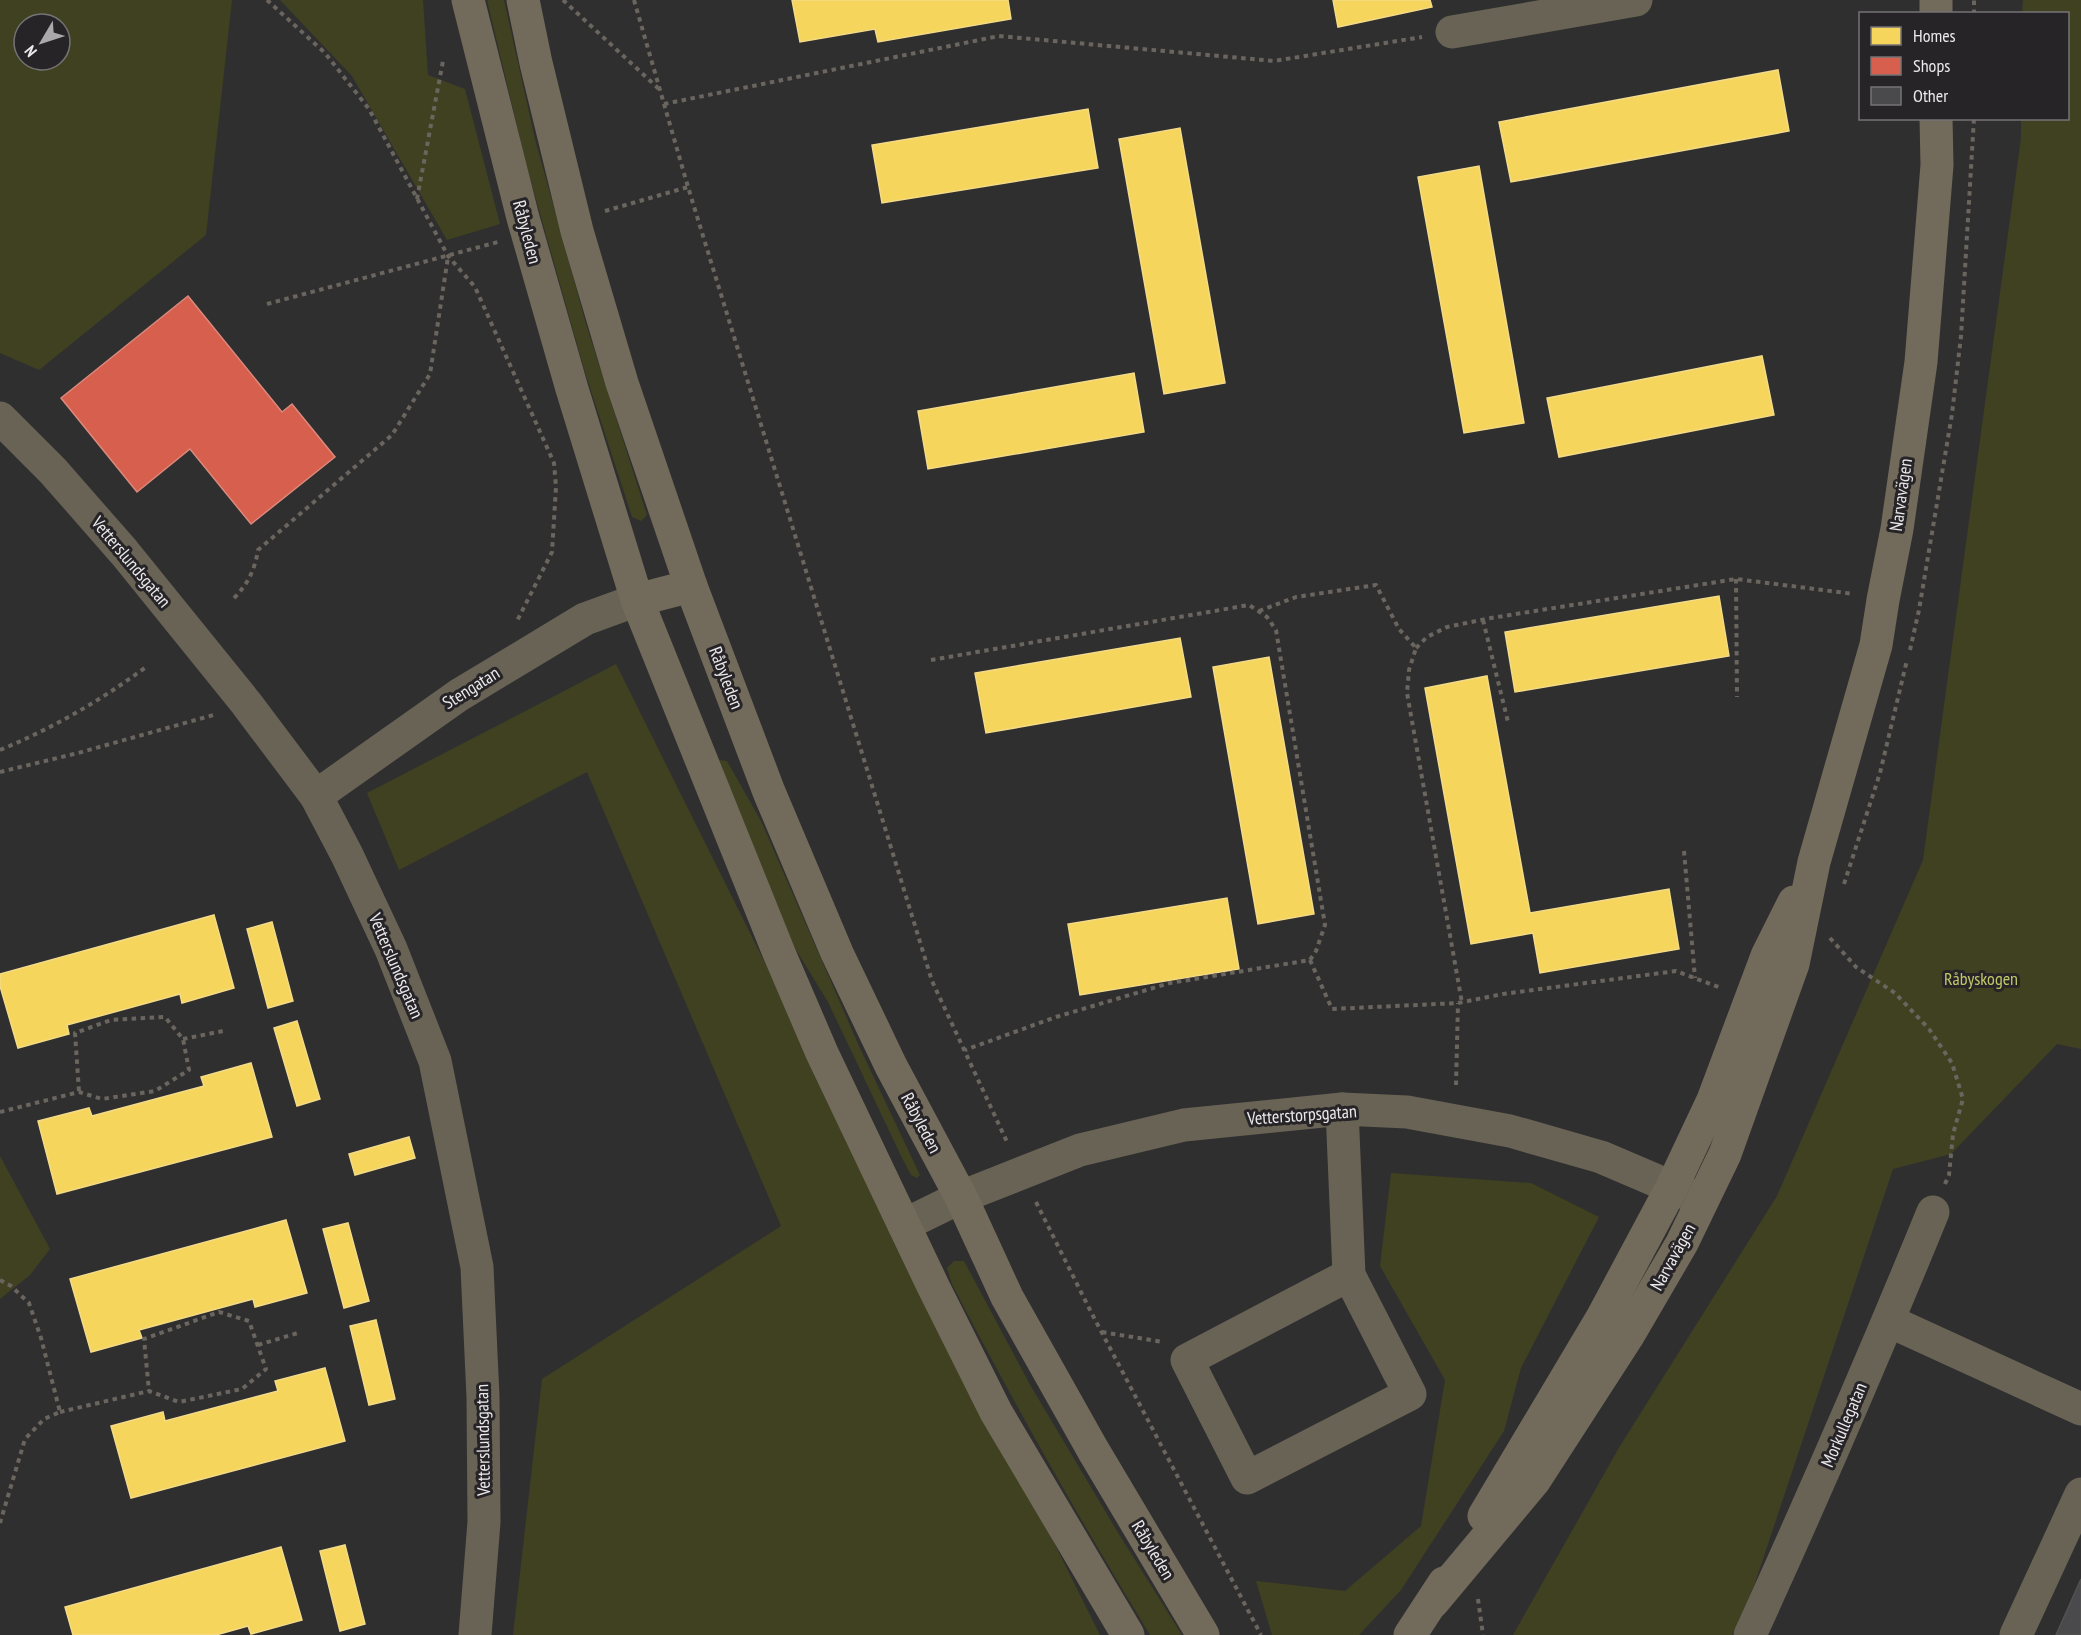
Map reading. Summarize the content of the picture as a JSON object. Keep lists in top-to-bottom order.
{
  "streets": {
    "main road": ["Råbyleden", "Narvavägen"],
    "street": [
      "Vetterslundsgatan",
      "Stengatan",
      "Vetterstorpsgatan",
      "Morkullegatan"
    ]
  },
  "crossings": [
    ["Råbyleden", "Stengatan"],
    ["Råbyleden", "Vetterstorpsgatan"],
    ["Narvavägen", "Vetterstorpsgatan"],
    ["Vetterslundsgatan", "Stengatan"]
  ],
  "parks": ["Råbyskogen"],
  "legend": ["Homes", "Shops", "Other"],
  "north": "bottom left"
}
